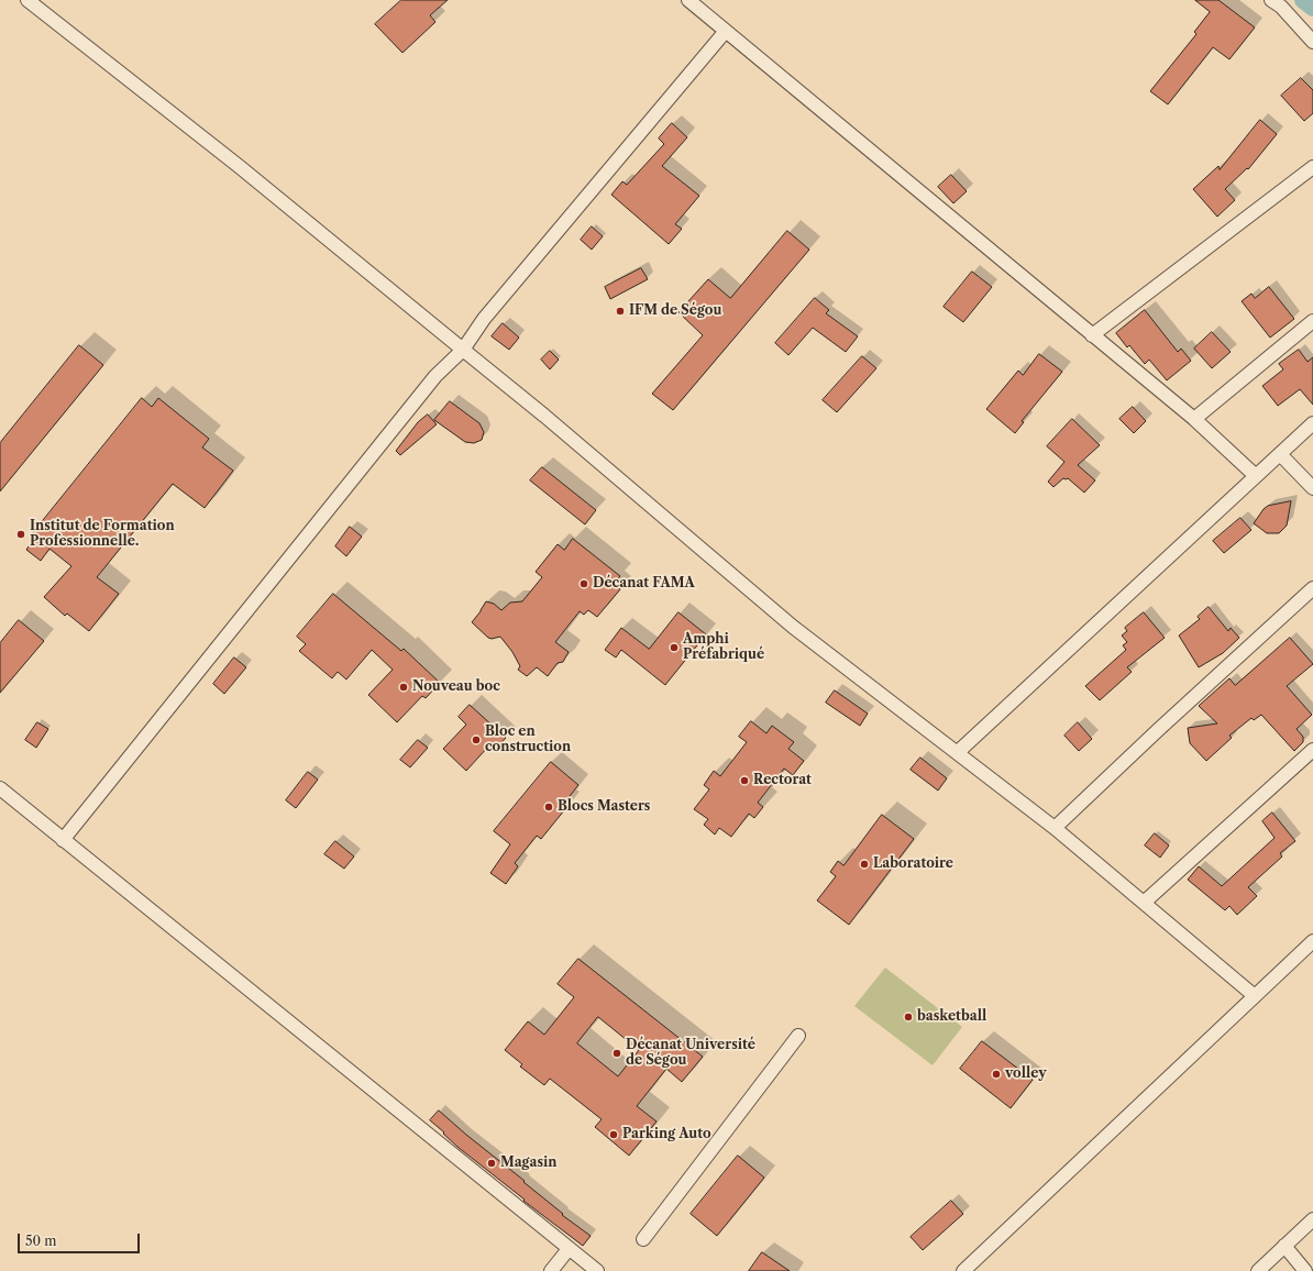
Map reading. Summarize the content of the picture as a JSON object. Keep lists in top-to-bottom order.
{
  "places": [
    "IFM de Ségou",
    "Institut de Formation Professionnelle.",
    "Décanat FAMA",
    "Amphi Préfabriqué",
    "Nouveau boc",
    "Bloc en construction",
    "Rectorat",
    "Blocs Masters",
    "Laboratoire",
    "basketball",
    "Décanat Université de Ségou",
    "volley",
    "Parking Auto",
    "Magasin"
  ],
  "scale_bar": "50 m"
}
